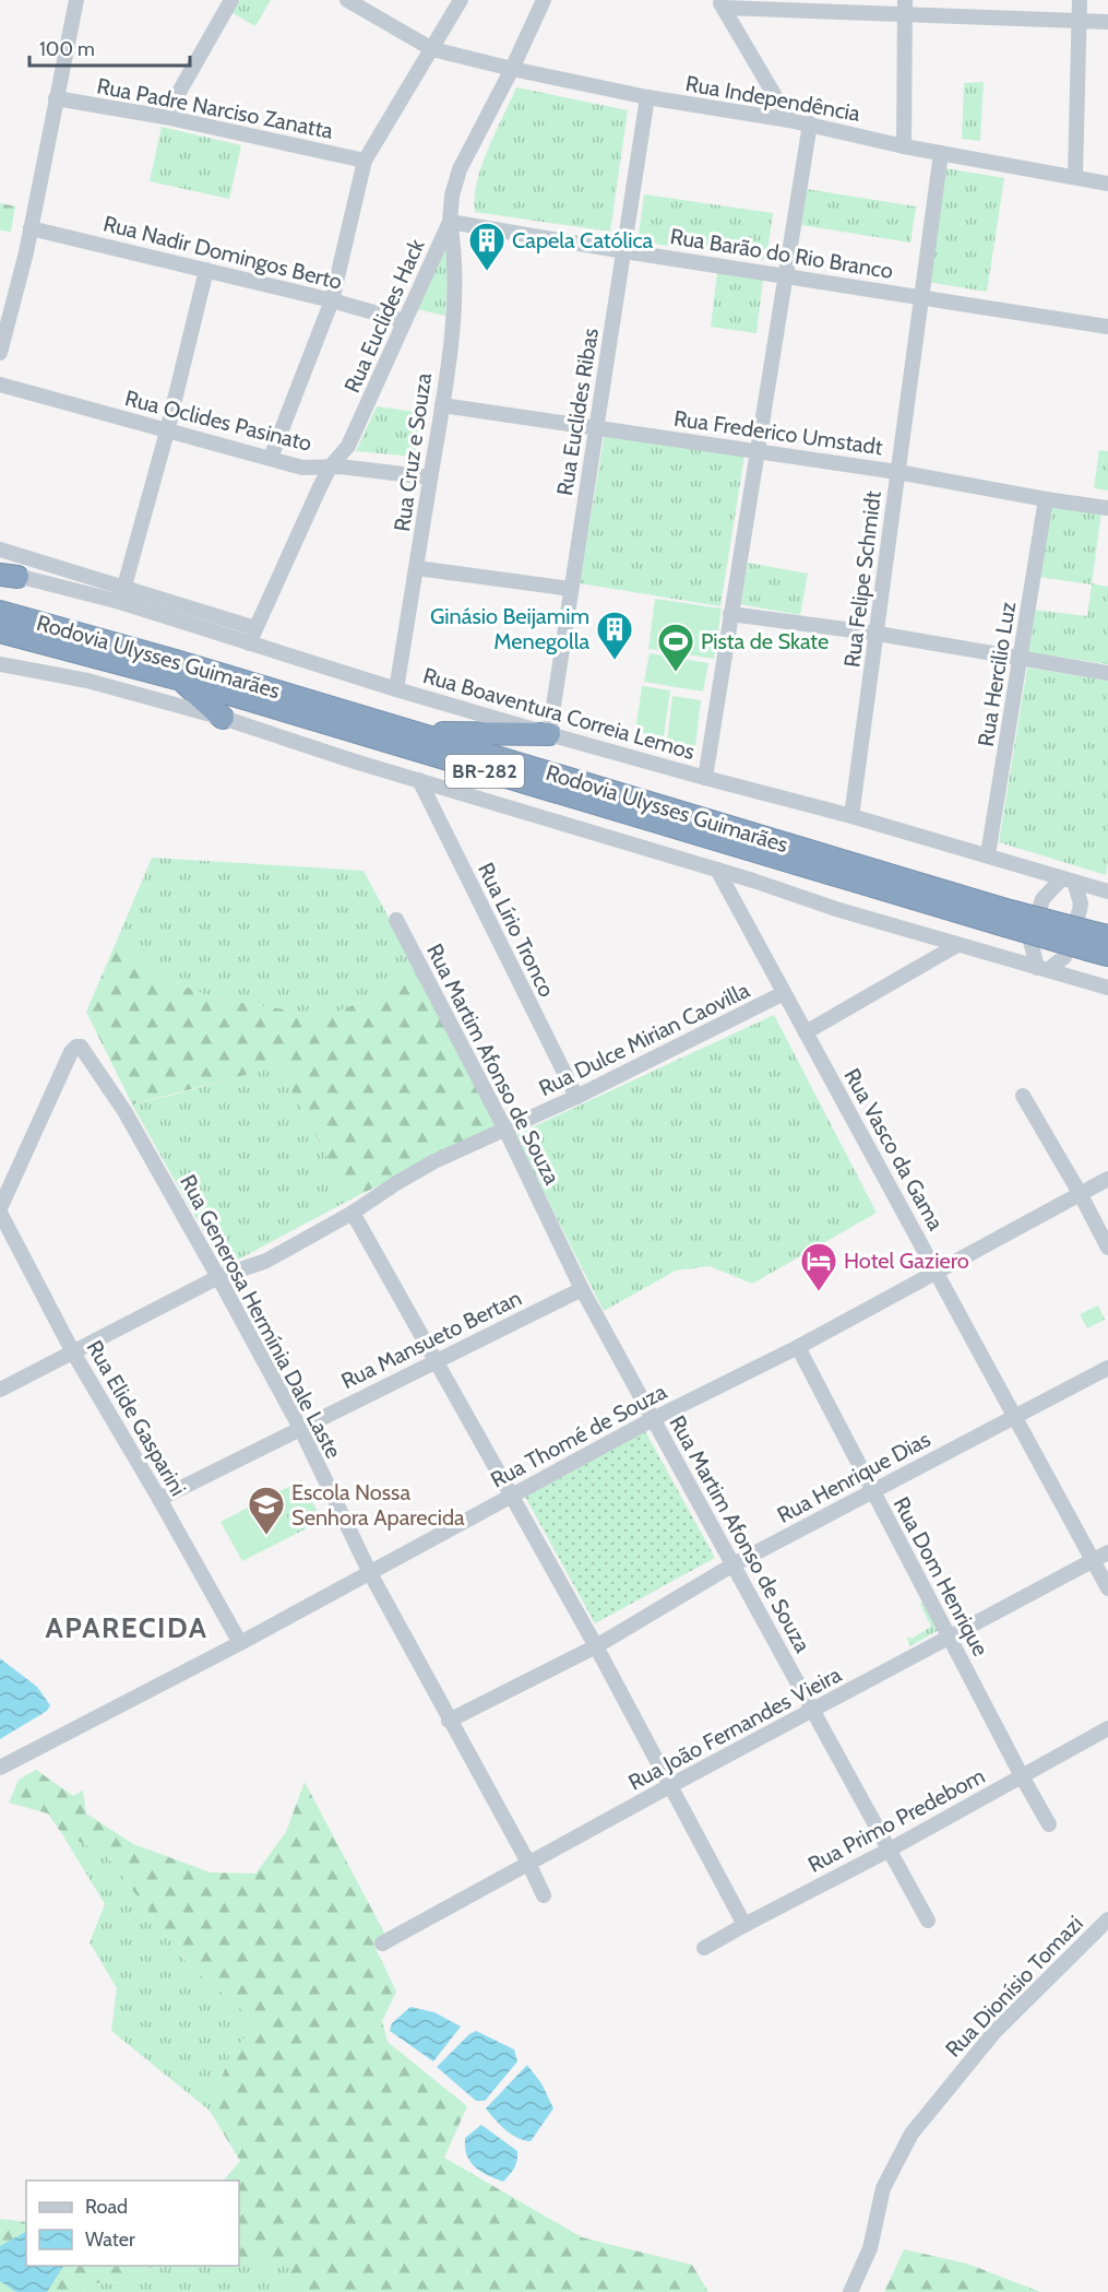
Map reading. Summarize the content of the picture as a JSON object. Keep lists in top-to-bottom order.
{
  "streets": {
    "highway": ["Rodovia Ulysses Guimarães", "BR-282"],
    "street": [
      "Rua Independência",
      "Rua Padre Narciso Zanatta",
      "Rua Nadir Domingos Berto",
      "Rua Barão do Rio Branco",
      "Rua Euclides Hack",
      "Rua Euclides Ribas",
      "Rua Oclides Pasinato",
      "Rua Frederico Umstadt",
      "Rua Cruz e Souza",
      "Rua Felipe Schmidt",
      "Rua Hercilio Luz",
      "Rua Boaventura Correia Lemos",
      "Rua Lírio Tronco",
      "Rua Dulce Mirian Caovilla",
      "Rua Martim Afonso de Souza",
      "Rua Vasco da Gama",
      "Rua Generosa Hermínia Dale Laste",
      "Rua Mansueto Bertan",
      "Rua Elide Gasparini",
      "Rua Thomé de Souza",
      "Rua Henrique Dias",
      "Rua Dom Henrique",
      "Rua João Fernandes Vieira",
      "Rua Primo Predebom",
      "Rua Dionísio Tomazi"
    ]
  },
  "crossings": [
    ["Rua Independência", "Rua Euclides Hack"],
    ["Rua Independência", "Rua Euclides Ribas"],
    ["Rua Independência", "Rua Felipe Schmidt"],
    ["Rua Nadir Domingos Berto", "Rua Euclides Hack"],
    ["Rua Barão do Rio Branco", "Rua Euclides Hack"],
    ["Rua Barão do Rio Branco", "Rua Euclides Ribas"],
    ["Rua Barão do Rio Branco", "Rua Cruz e Souza"],
    ["Rua Barão do Rio Branco", "Rua Felipe Schmidt"],
    ["Rua Euclides Hack", "Rua Oclides Pasinato"],
    ["Rua Euclides Hack", "Rua Cruz e Souza"],
    ["Rua Euclides Hack", "Rua Boaventura Correia Lemos"],
    ["Rua Euclides Ribas", "Rua Frederico Umstadt"],
    ["Rua Euclides Ribas", "Rua Boaventura Correia Lemos"],
    ["Rua Oclides Pasinato", "Rua Cruz e Souza"],
    ["Rua Frederico Umstadt", "Rua Cruz e Souza"],
    ["Rua Frederico Umstadt", "Rua Felipe Schmidt"],
    ["Rua Frederico Umstadt", "Rua Hercilio Luz"],
    ["Rua Cruz e Souza", "Rua Boaventura Correia Lemos"],
    ["Rua Felipe Schmidt", "Rua Boaventura Correia Lemos"],
    ["Rua Hercilio Luz", "Rua Boaventura Correia Lemos"],
    ["Rua Lírio Tronco", "Rua Dulce Mirian Caovilla"],
    ["Rua Dulce Mirian Caovilla", "Rua Martim Afonso de Souza"],
    ["Rua Dulce Mirian Caovilla", "Rua Vasco da Gama"],
    ["Rua Dulce Mirian Caovilla", "Rua Generosa Hermínia Dale Laste"],
    ["Rua Dulce Mirian Caovilla", "Rua Elide Gasparini"],
    ["Rua Martim Afonso de Souza", "Rua Mansueto Bertan"],
    ["Rua Martim Afonso de Souza", "Rua Thomé de Souza"],
    ["Rua Martim Afonso de Souza", "Rua Henrique Dias"],
    ["Rua Martim Afonso de Souza", "Rua João Fernandes Vieira"],
    ["Rua Martim Afonso de Souza", "Rua Primo Predebom"],
    ["Rua Vasco da Gama", "Rua Thomé de Souza"],
    ["Rua Vasco da Gama", "Rua Henrique Dias"],
    ["Rua Vasco da Gama", "Rua João Fernandes Vieira"],
    ["Rua Generosa Hermínia Dale Laste", "Rua Mansueto Bertan"],
    ["Rua Generosa Hermínia Dale Laste", "Rua Elide Gasparini"],
    ["Rua Generosa Hermínia Dale Laste", "Rua Thomé de Souza"],
    ["Rua Generosa Hermínia Dale Laste", "Rua Henrique Dias"],
    ["Rua Generosa Hermínia Dale Laste", "Rua João Fernandes Vieira"],
    ["Rua Mansueto Bertan", "Rua Elide Gasparini"],
    ["Rua Elide Gasparini", "Rua Thomé de Souza"],
    ["Rua Thomé de Souza", "Rua Dom Henrique"],
    ["Rua Henrique Dias", "Rua Dom Henrique"],
    ["Rua Dom Henrique", "Rua João Fernandes Vieira"],
    ["Rua Dom Henrique", "Rua Primo Predebom"]
  ],
  "districts": ["APARECIDA"],
  "places": {
    "building": ["Capela Católica", "Ginásio Beijamim Menegolla"],
    "sports": ["Pista de Skate"],
    "hotel": ["Hotel Gaziero"],
    "school or university": ["Escola Nossa Senhora Aparecida"]
  },
  "legend": ["Road", "Water"],
  "scale_bar": "100 m"
}
